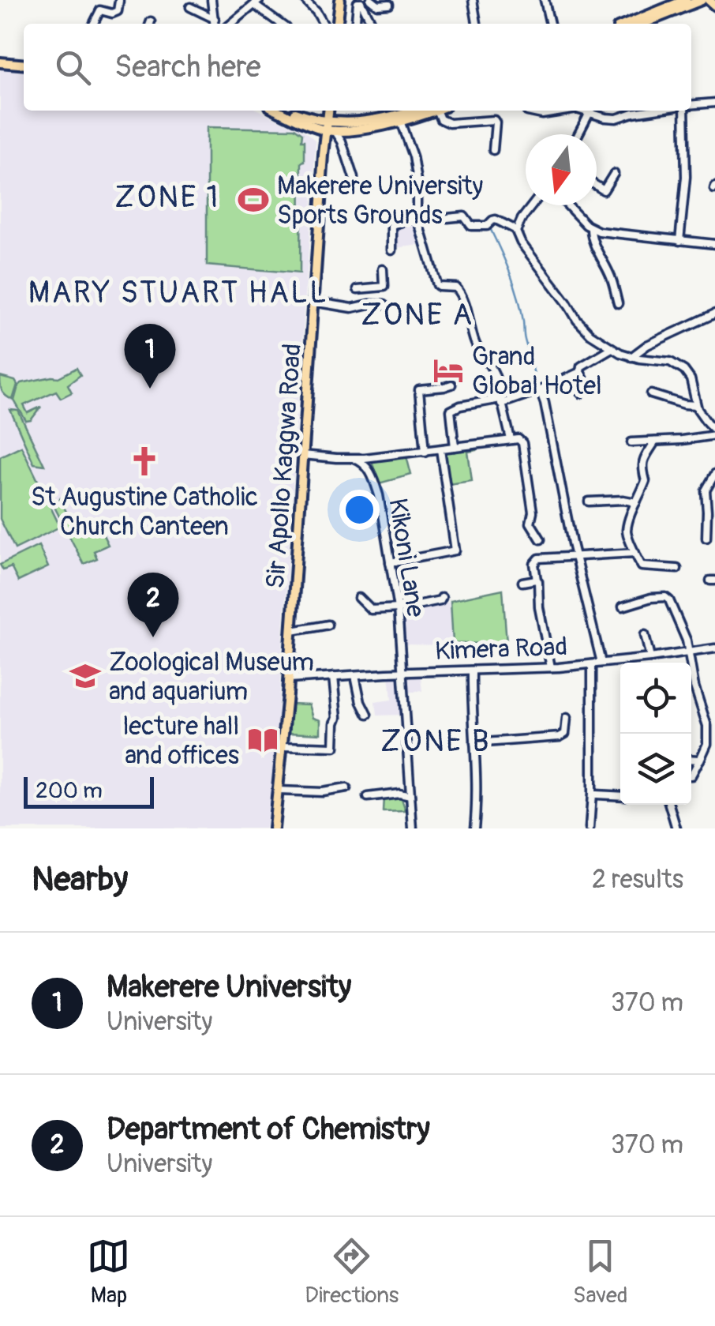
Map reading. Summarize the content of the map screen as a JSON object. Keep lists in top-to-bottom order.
{
  "streets": {
    "main road": ["Sir Apollo Kaggwa Road"],
    "street": ["Kikoni Lane", "Kimera Road"]
  },
  "crossings": [
    ["Sir Apollo Kaggwa Road", "Kimera Road"],
    ["Kikoni Lane", "Kimera Road"]
  ],
  "districts": [
    "ZONE 1",
    "MARY STUART HALL",
    "ZONE A",
    "ZONE B"
  ],
  "places": {
    "sports": ["Makerere University Sports Grounds"],
    "hotel": ["Grand Global Hotel"],
    "church": ["St Augustine Catholic Church Canteen"],
    "school or university": ["Zoological Museum and aquarium"],
    "library": ["lecture hall and offices"]
  },
  "scale_bar": "200 m",
  "north": "bottom",
  "page": {
    "search": "Search here",
    "pins": ["1", "2"],
    "scale": "200 m",
    "heading": ["Nearby", "2 results"],
    "list": [
      {
        "mark": "1",
        "name": "Makerere University",
        "note": "University",
        "value": "370 m"
      },
      {
        "mark": "2",
        "name": "Department of Chemistry",
        "note": "University",
        "value": "370 m"
      }
    ],
    "nav": ["Map", "Directions", "Saved"]
  }
}
